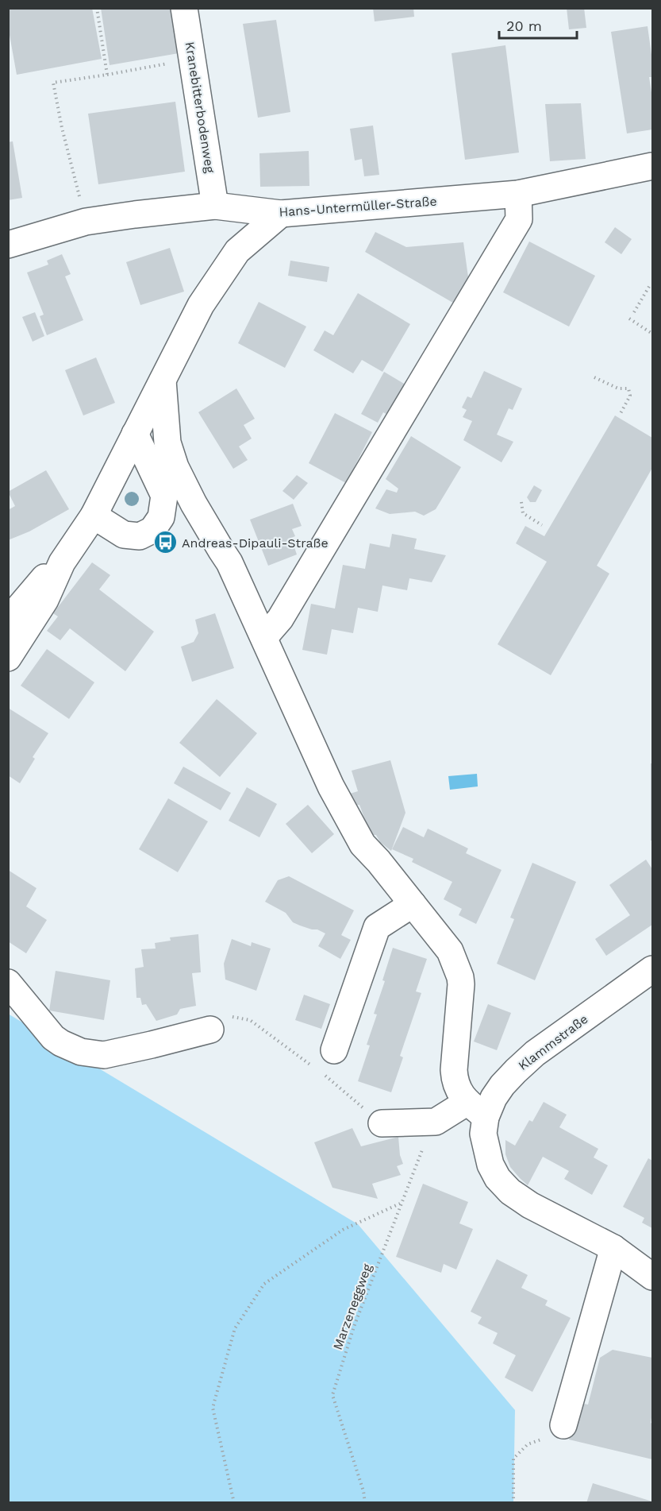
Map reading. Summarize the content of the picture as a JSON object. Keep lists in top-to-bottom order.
{
  "streets": {
    "street": ["Kranebitterbodenweg", "Hans-Untermüller-Straße", "Klammstraße"],
    "path": ["Marzeneggweg"]
  },
  "crossings": [
    ["Kranebitterbodenweg", "Hans-Untermüller-Straße"]
  ],
  "places": {
    "bus stop": ["Andreas-Dipauli-Straße"]
  },
  "scale_bar": "20 m"
}
